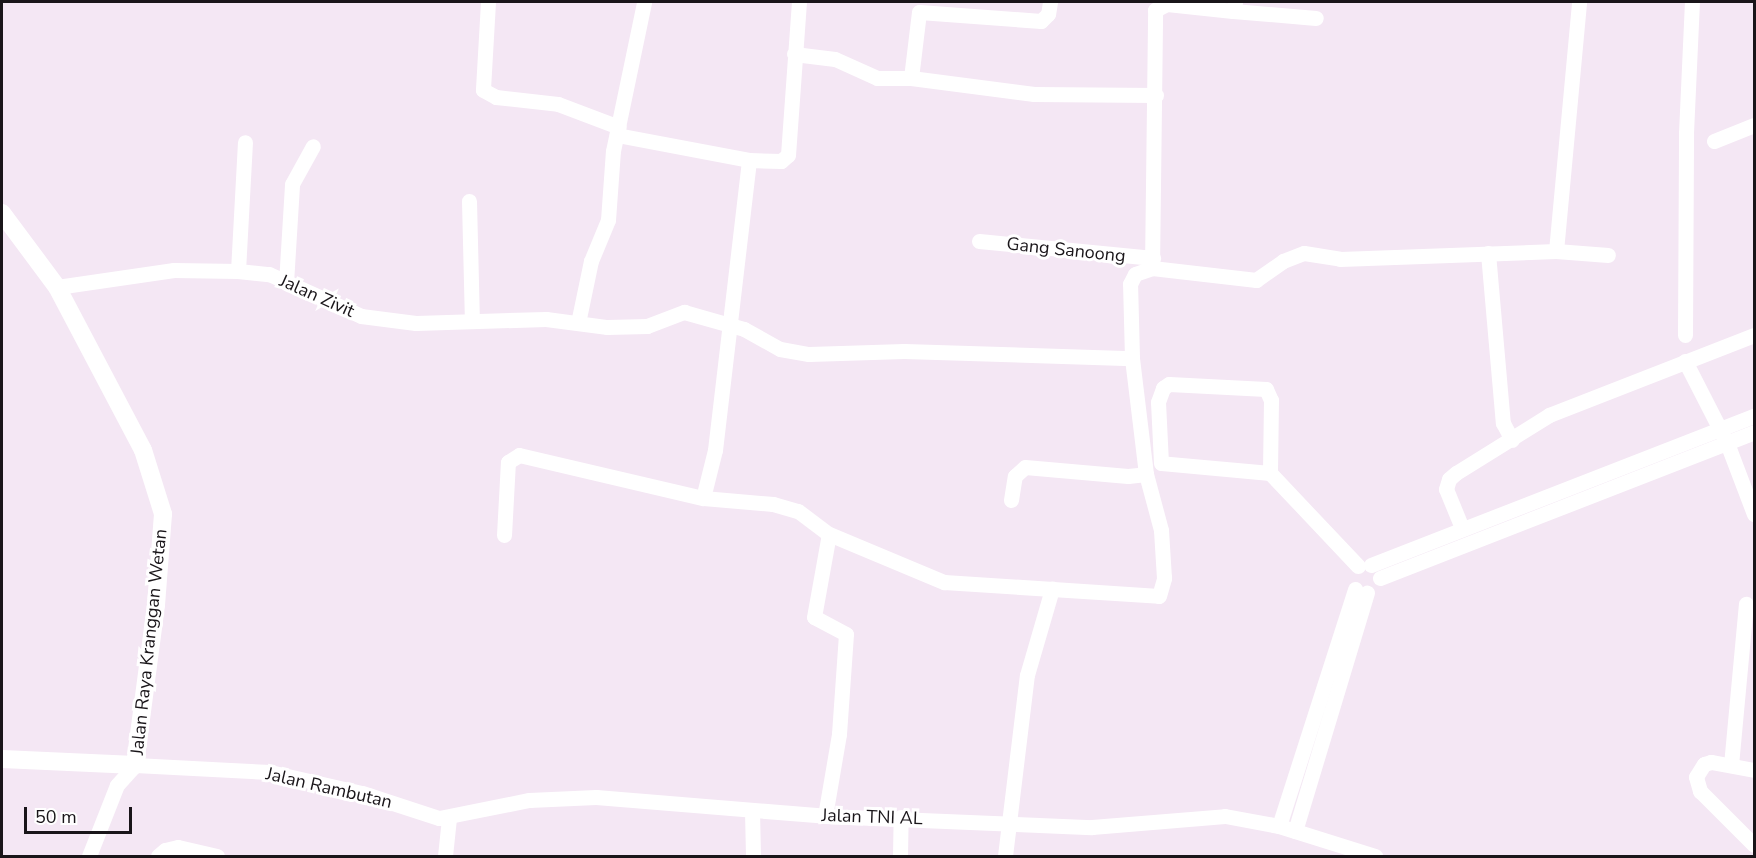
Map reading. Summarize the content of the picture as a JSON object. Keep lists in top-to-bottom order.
{
  "streets": {
    "main road": ["Jalan Raya Kranggan Wetan"],
    "street": [
      "Gang Sanoong",
      "Jalan Zivit",
      "Jalan Rambutan",
      "Jalan TNI AL"
    ]
  },
  "crossings": [
    ["Jalan Zivit", "Jalan Raya Kranggan Wetan"],
    ["Jalan Raya Kranggan Wetan", "Jalan Rambutan"],
    ["Jalan Rambutan", "Jalan TNI AL"]
  ],
  "scale_bar": "50 m"
}
